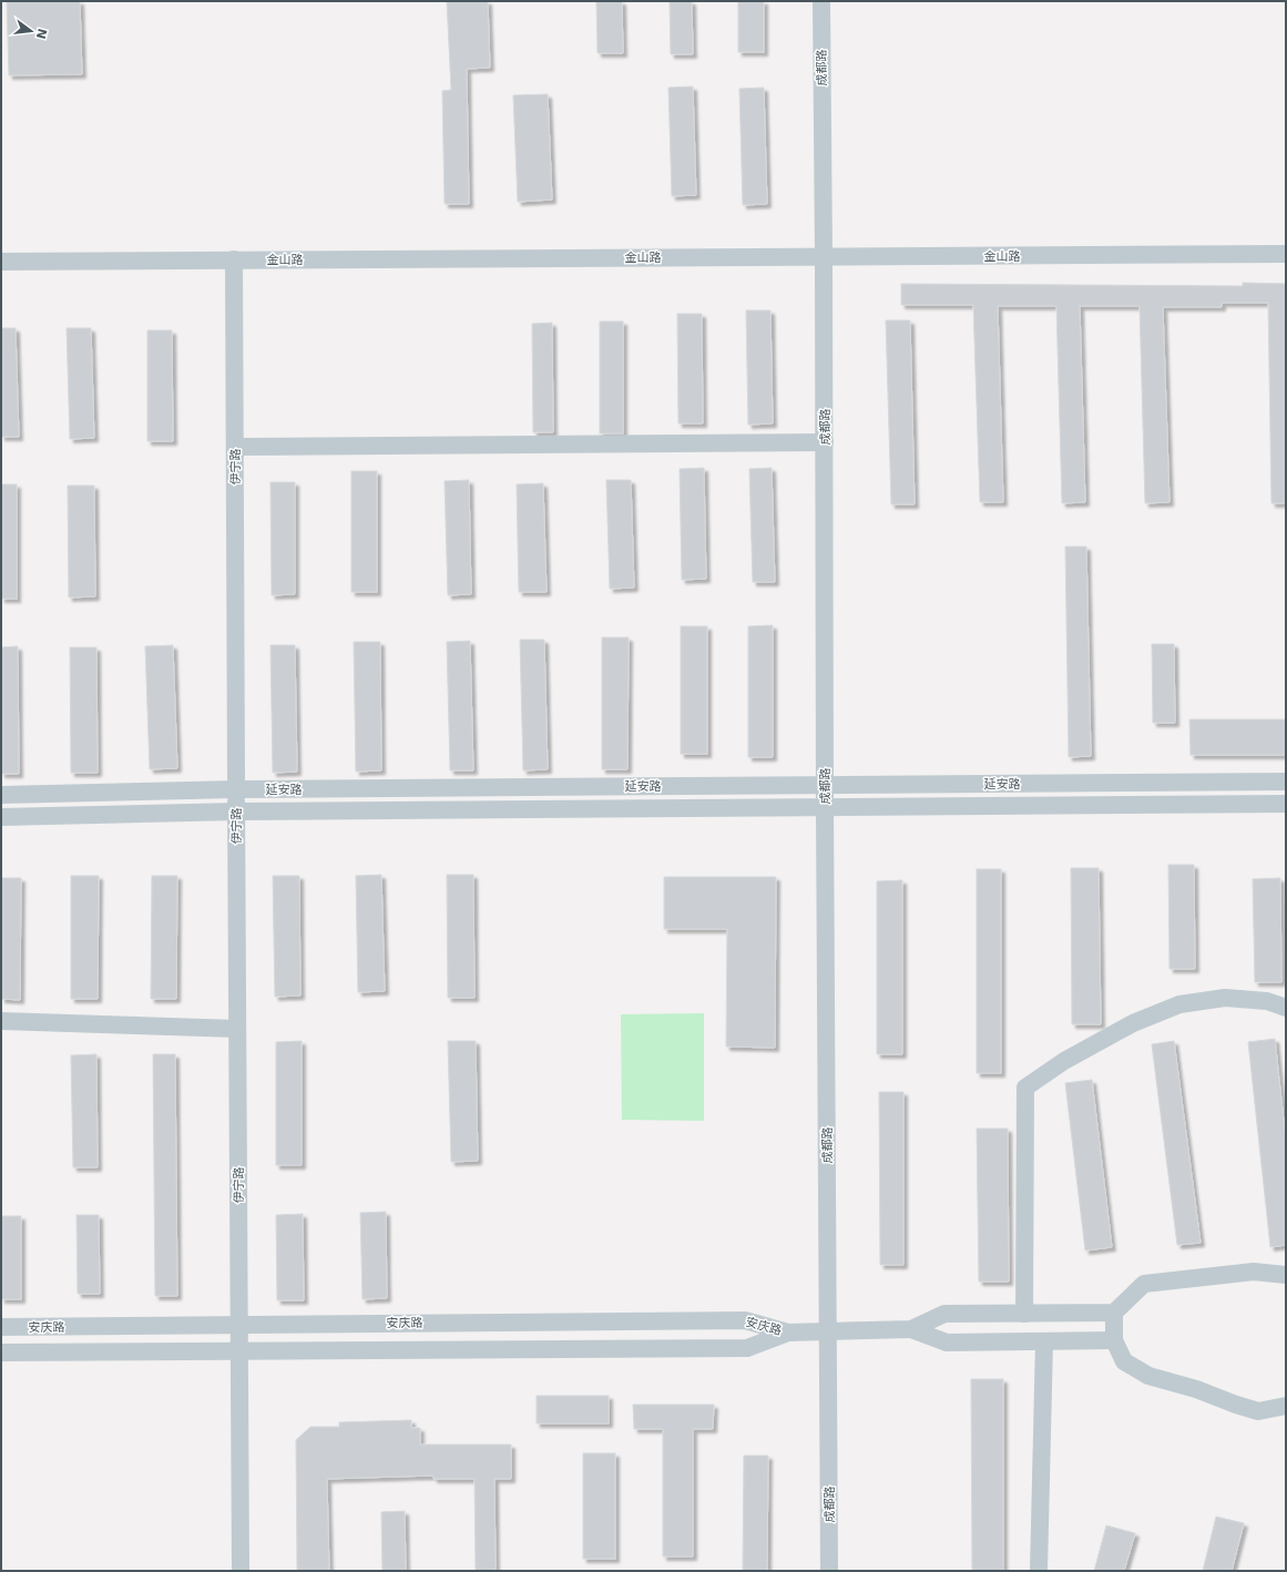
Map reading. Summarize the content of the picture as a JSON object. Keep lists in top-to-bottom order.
{
  "streets": {
    "street": [
      "成都路",
      "金山路",
      "伊宁路",
      "延安路",
      "安庆路"
    ]
  },
  "crossings": [
    ["成都路", "金山路"],
    ["成都路", "延安路"],
    ["金山路", "伊宁路"],
    ["伊宁路", "延安路"],
    ["伊宁路", "安庆路"]
  ],
  "north": "right"
}
